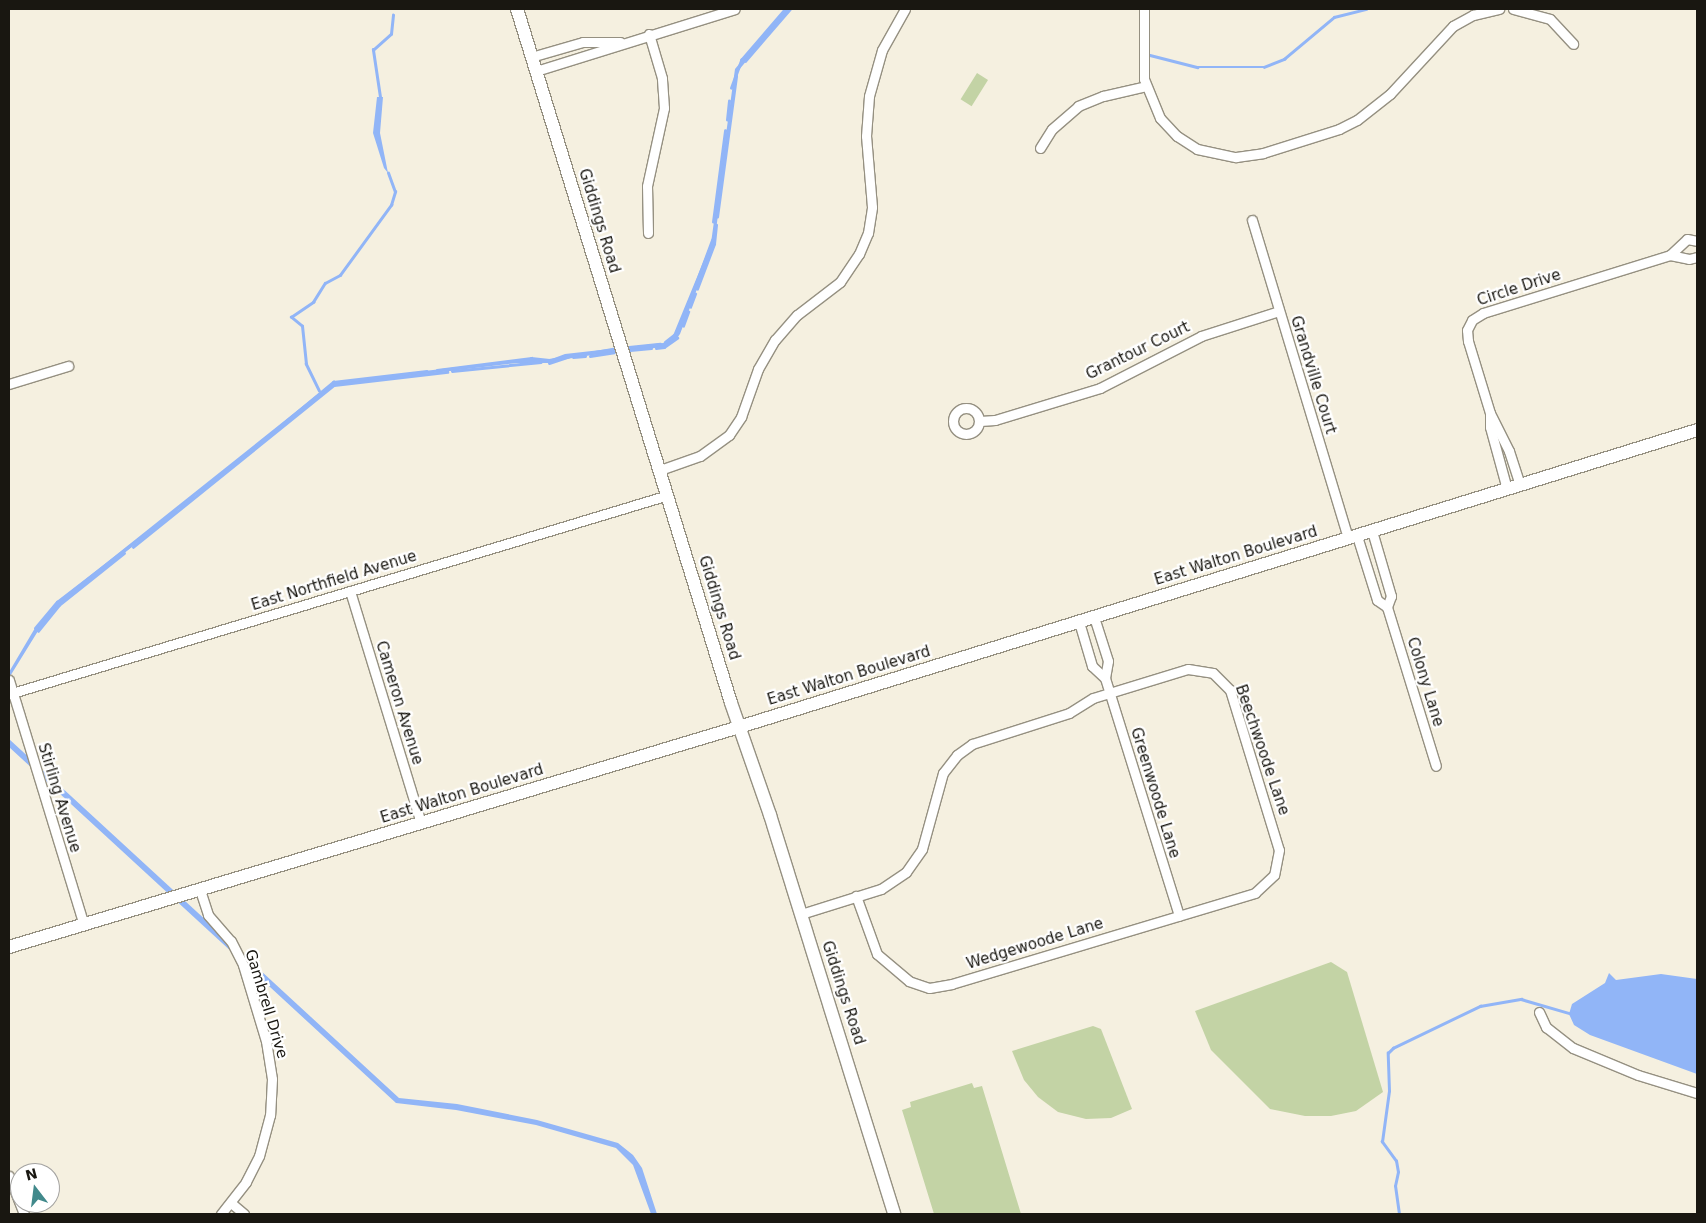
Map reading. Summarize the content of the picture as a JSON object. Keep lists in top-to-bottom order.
{
  "streets": {
    "main road": ["Giddings Road", "East Walton Boulevard"],
    "street": [
      "Circle Drive",
      "Grantour Court",
      "Grandville Court",
      "East Northfield Avenue",
      "Colony Lane",
      "Cameron Avenue",
      "Beechwoode Lane",
      "Greenwoode Lane",
      "Stirling Avenue",
      "Wedgewoode Lane",
      "Gambrell Drive"
    ]
  },
  "crossings": [
    ["Giddings Road", "East Walton Boulevard"],
    ["Giddings Road", "East Northfield Avenue"],
    ["Giddings Road", "Beechwoode Lane"],
    ["Circle Drive", "East Walton Boulevard"],
    ["Grantour Court", "Grandville Court"],
    ["Grandville Court", "East Walton Boulevard"],
    ["Grandville Court", "Colony Lane"],
    ["East Walton Boulevard", "Colony Lane"],
    ["East Walton Boulevard", "Cameron Avenue"],
    ["East Walton Boulevard", "Greenwoode Lane"],
    ["East Walton Boulevard", "Stirling Avenue"],
    ["East Walton Boulevard", "Gambrell Drive"],
    ["East Northfield Avenue", "Cameron Avenue"],
    ["East Northfield Avenue", "Stirling Avenue"],
    ["Beechwoode Lane", "Greenwoode Lane"],
    ["Beechwoode Lane", "Wedgewoode Lane"],
    ["Greenwoode Lane", "Wedgewoode Lane"]
  ],
  "north": "top"
}
